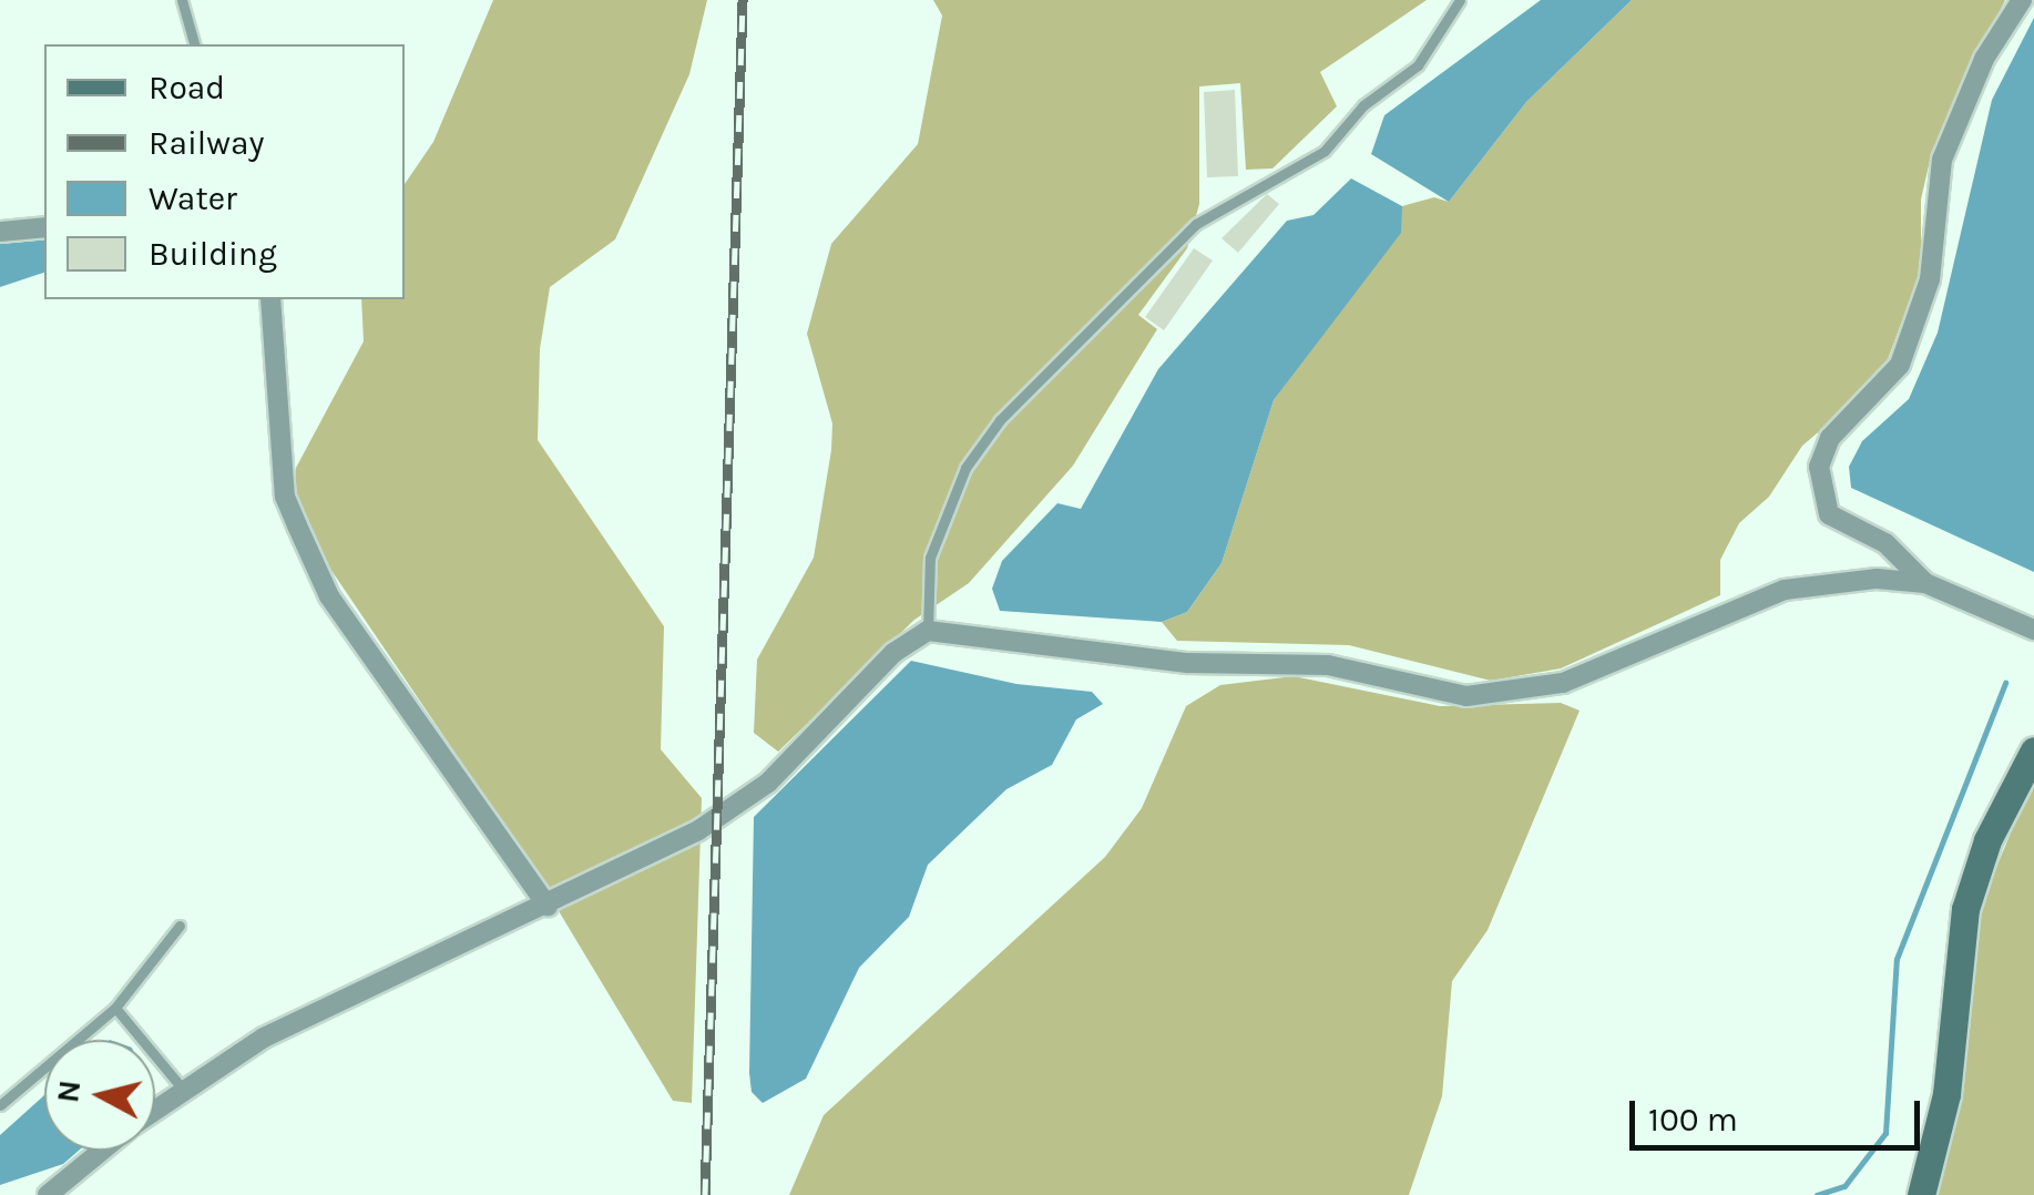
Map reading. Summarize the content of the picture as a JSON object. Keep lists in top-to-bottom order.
{
  "legend": [
    "Road",
    "Railway",
    "Water",
    "Building"
  ],
  "scale_bar": "100 m",
  "north": "left"
}
